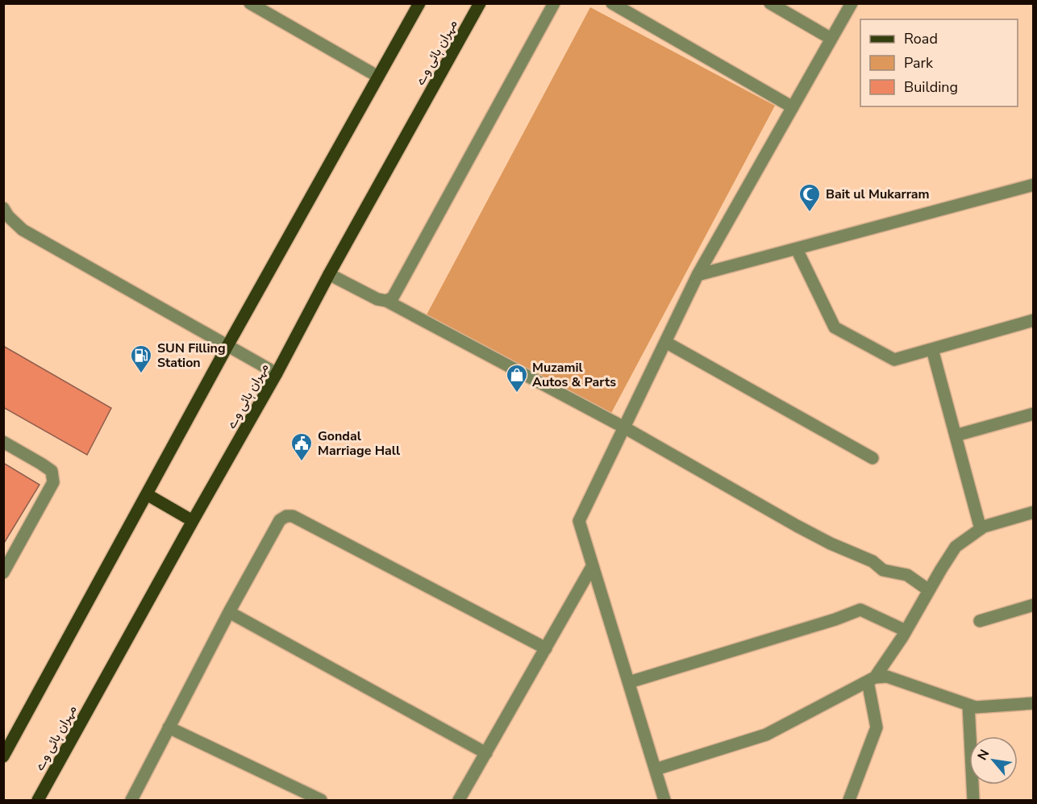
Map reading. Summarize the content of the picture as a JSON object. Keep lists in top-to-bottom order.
{
  "streets": {
    "main road": ["مہران ہائی وے"]
  },
  "places": {
    "mosque": ["Bait ul Mukarram"],
    "fuel station": ["SUN Filling Station"],
    "shop": ["Muzamil Autos & Parts"],
    "public building": ["Gondal Marriage Hall"]
  },
  "legend": ["Road", "Park", "Building"],
  "north": "top left"
}
